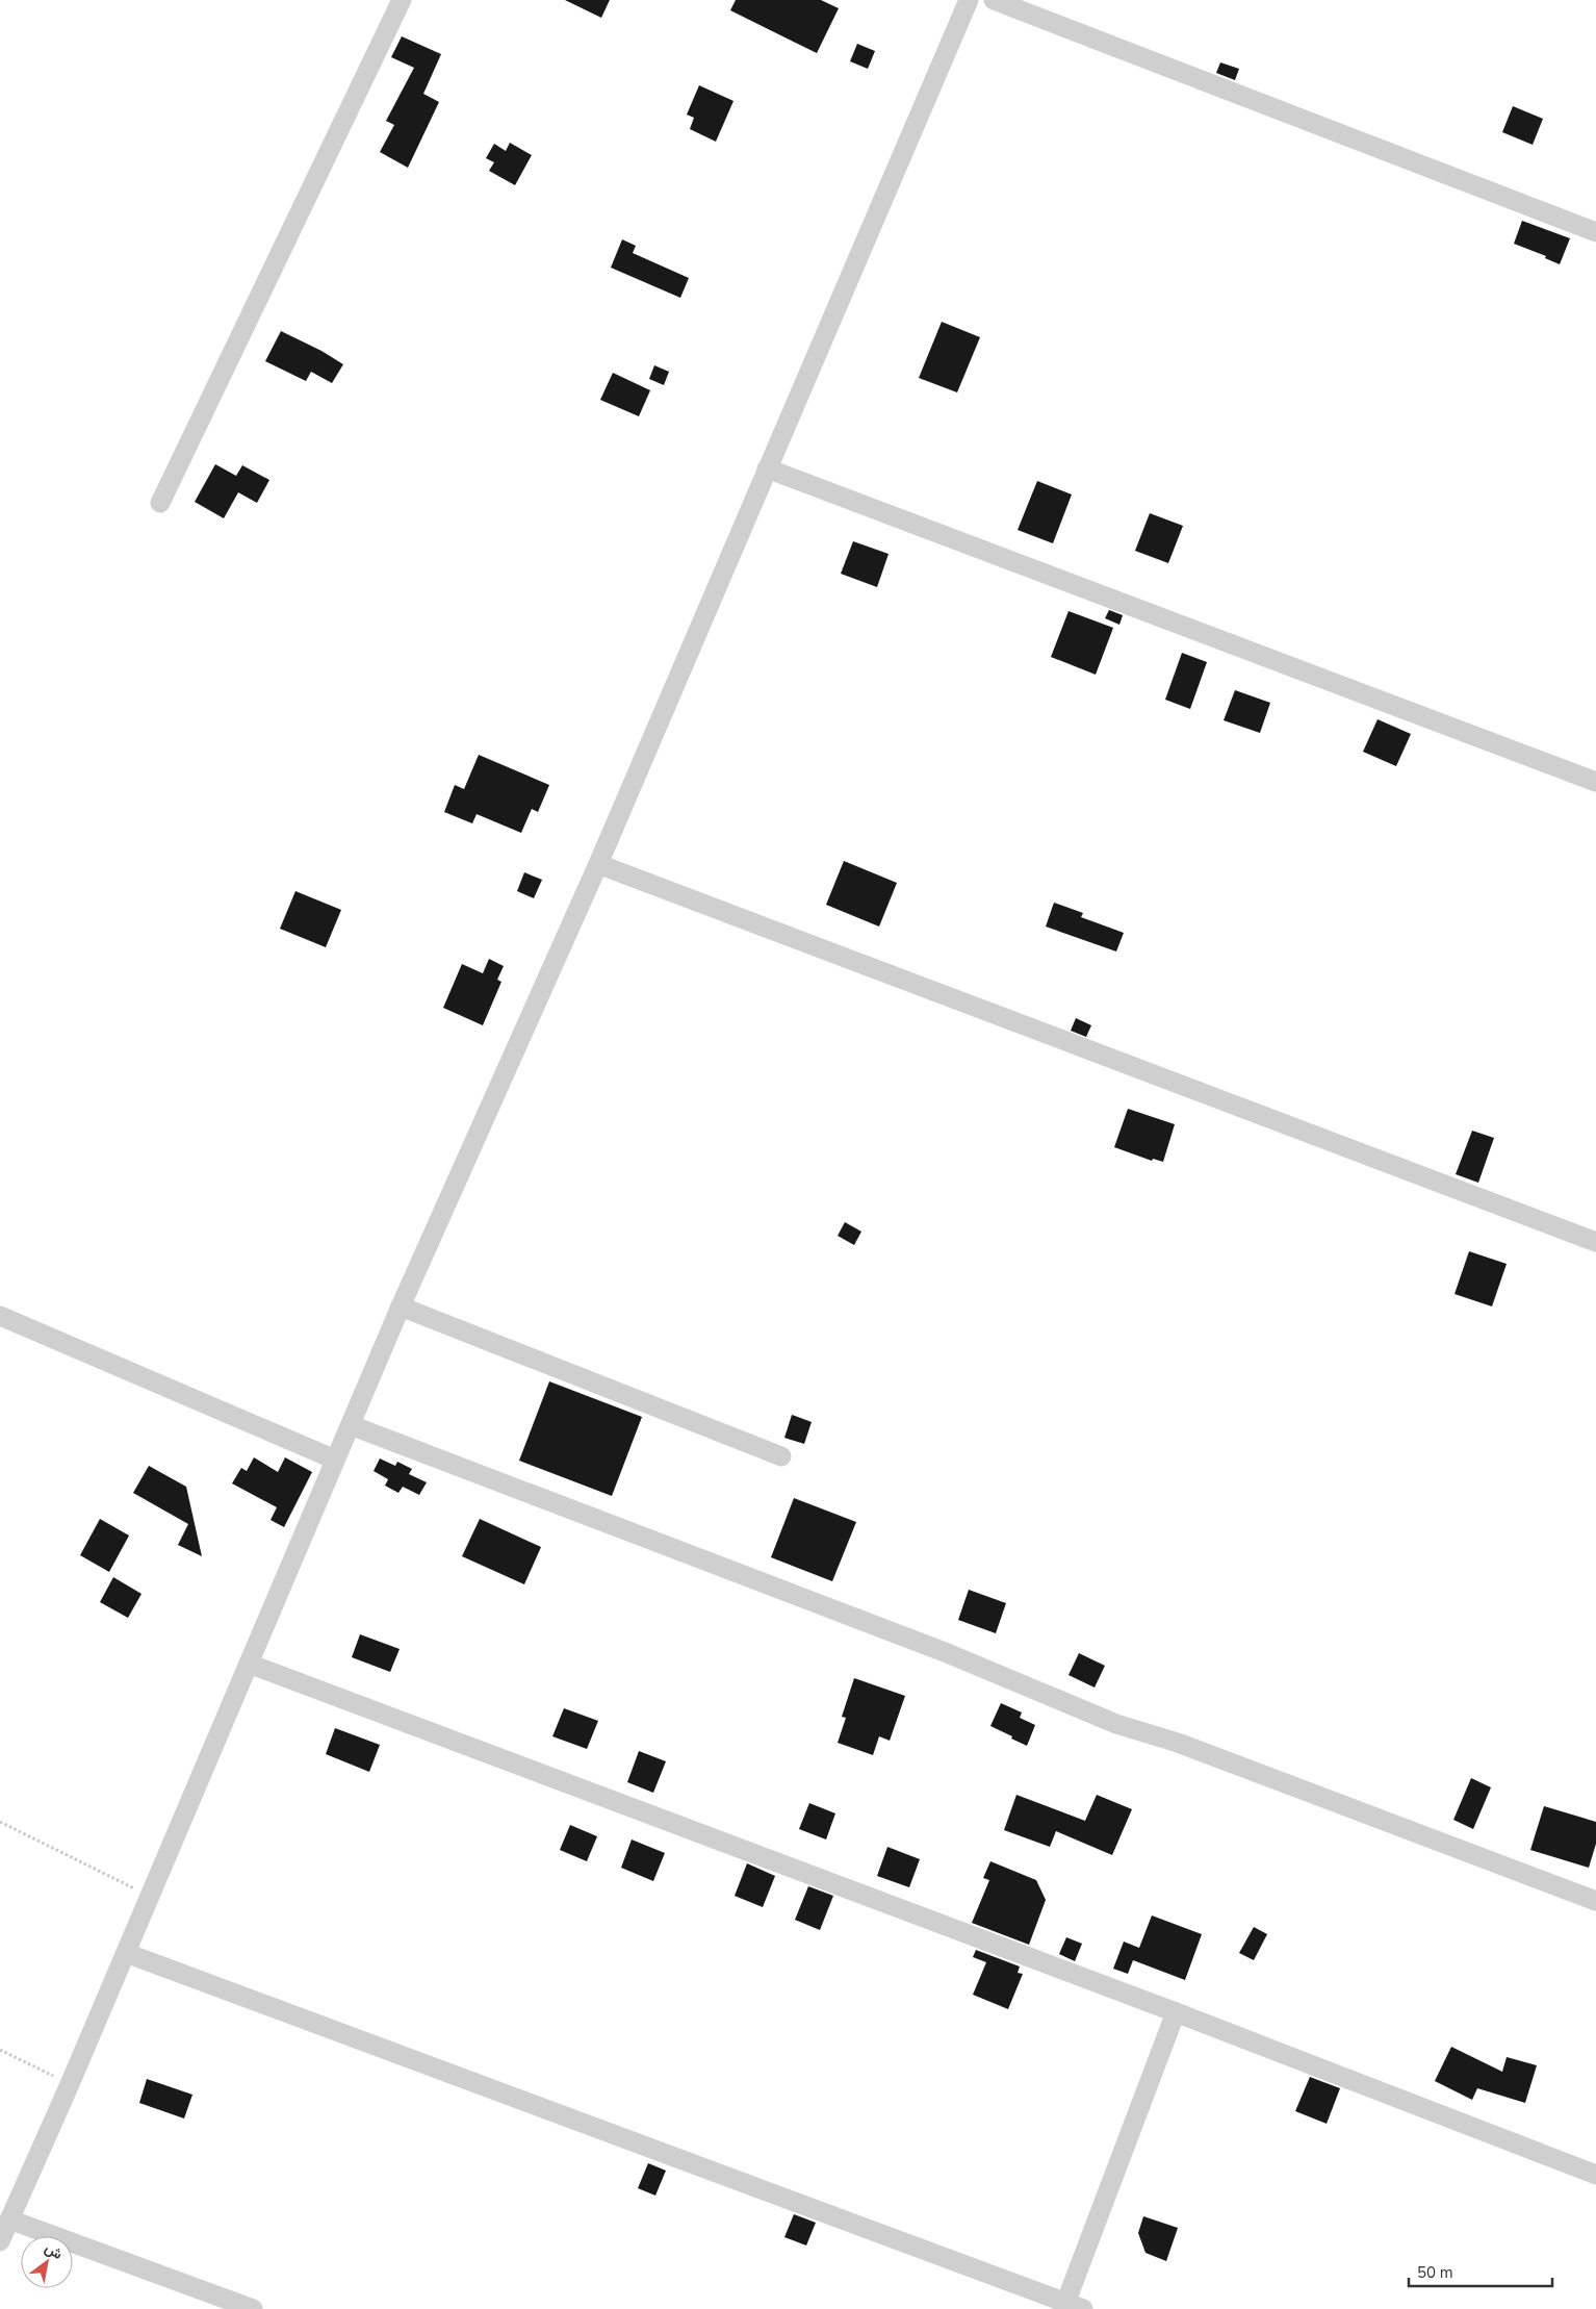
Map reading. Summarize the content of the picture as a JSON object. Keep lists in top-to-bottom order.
{
  "scale_bar": "50 m",
  "north": "top right"
}
